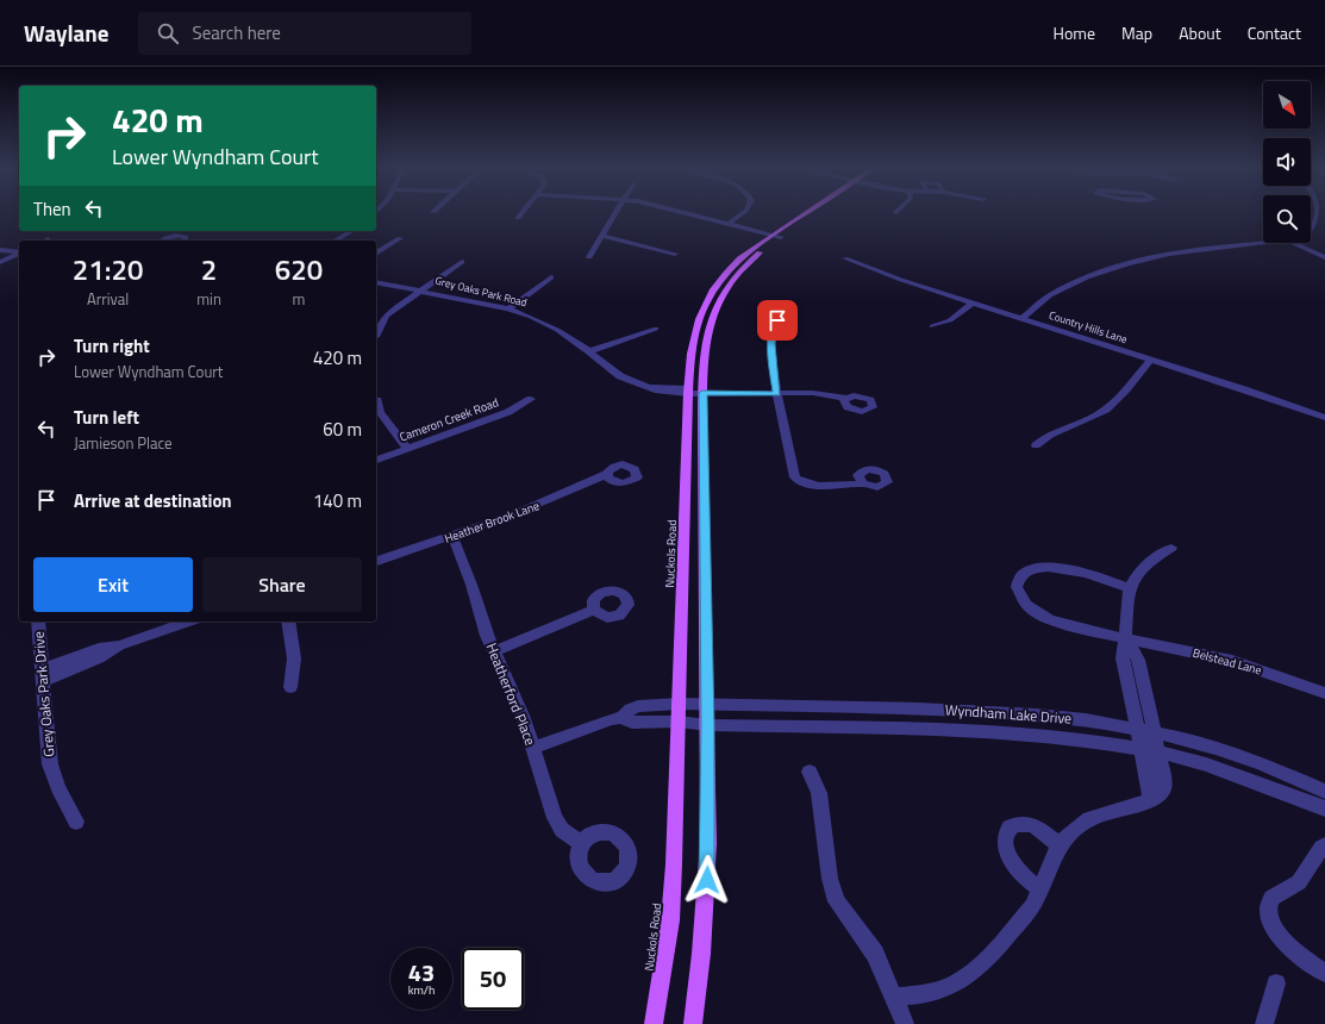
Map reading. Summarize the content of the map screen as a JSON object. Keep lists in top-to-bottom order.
{
  "streets": {
    "main road": ["Nuckols Road"],
    "street": [
      "Grey Oaks Park Road",
      "Country Hills Lane",
      "Cameron Creek Road",
      "Heather Brook Lane",
      "Belstead Lane",
      "Grey Oaks Park Drive",
      "Heatherford Place",
      "Wyndham Lake Drive"
    ]
  },
  "crossings": [
    ["Grey Oaks Park Road", "Nuckols Road"],
    ["Heather Brook Lane", "Heatherford Place"],
    ["Nuckols Road", "Wyndham Lake Drive"]
  ],
  "north": "bottom right",
  "page": {
    "header": "Waylane",
    "search": "Search here",
    "nav": [
      "Home",
      "Map",
      "About",
      "Contact"
    ],
    "turn": ["420 m", "Lower Wyndham Court"],
    "then": "Then",
    "eta": [
      "21:20",
      "Arrival",
      "2",
      "min",
      "620",
      "m"
    ],
    "list": [
      {
        "name": "Turn right",
        "note": "Lower Wyndham Court",
        "value": "420 m"
      },
      {
        "name": "Turn left",
        "note": "Jamieson Place",
        "value": "60 m"
      },
      {
        "name": "Arrive at destination",
        "value": "140 m"
      }
    ],
    "buttons": ["Exit", "Share"],
    "speed": "43 km/h",
    "limit": "50"
  }
}
